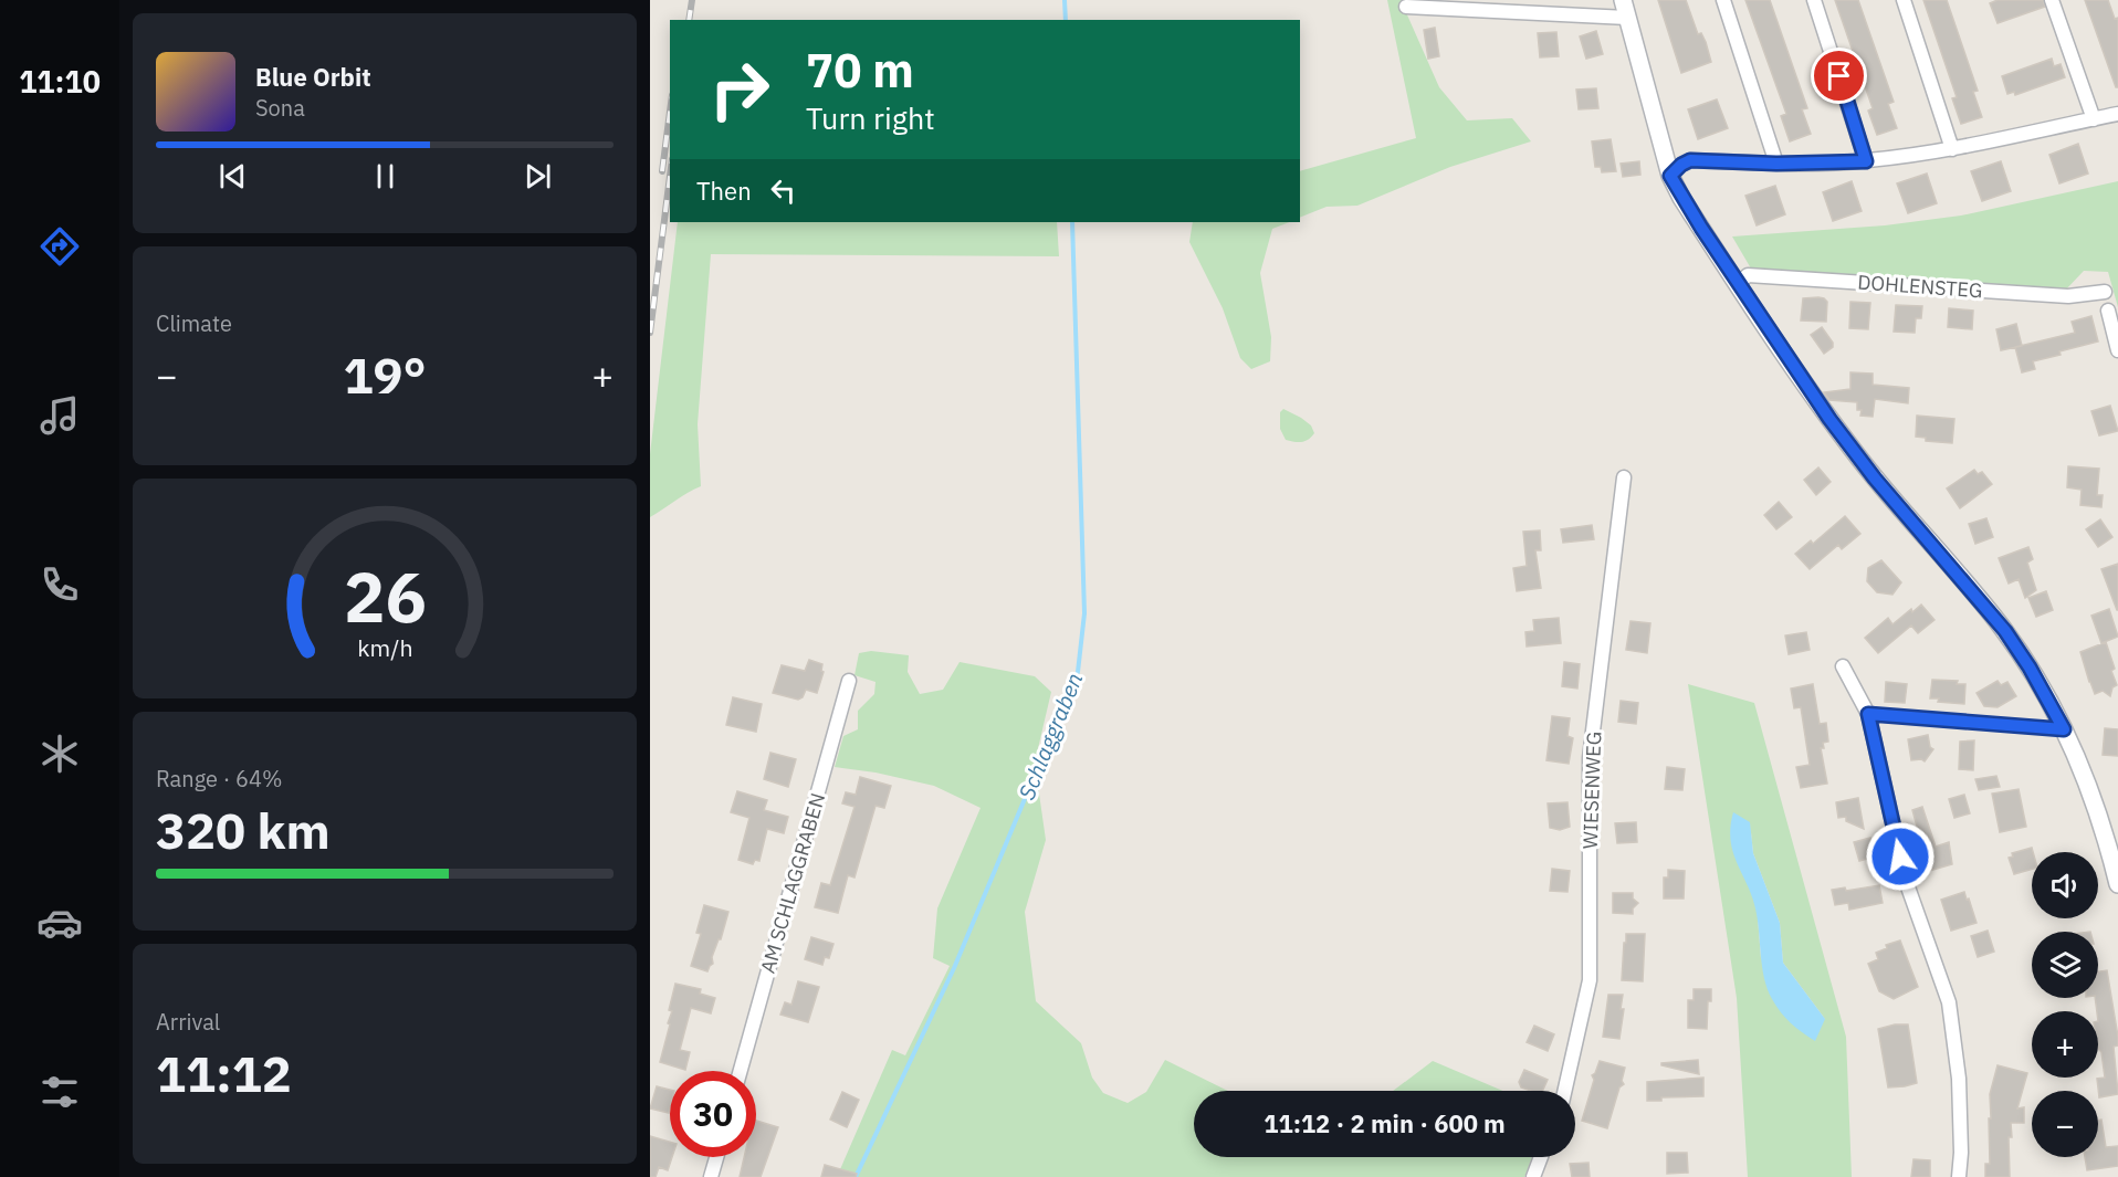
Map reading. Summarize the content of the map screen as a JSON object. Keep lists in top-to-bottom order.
{
  "streets": {
    "street": ["DOHLENSTEG", "WIESENWEG", "AM SCHLAGGRABEN"]
  },
  "water": ["Schlaggraben"],
  "page": {
    "tabs": "11:10",
    "turn": ["70 m", "Turn right"],
    "song": ["Blue Orbit", "Sona"],
    "then": "Then",
    "tile": [
      "Climate",
      ["Range · 64%", "320 km"],
      ["Arrival", "11:12"]
    ],
    "heat": ["−", "19°", "+"],
    "map_buttons": ["+", "−"],
    "limit": "30",
    "trip": "11:12 · 2 min · 600 m",
    "gauge": ["26", "km/h"]
  }
}
